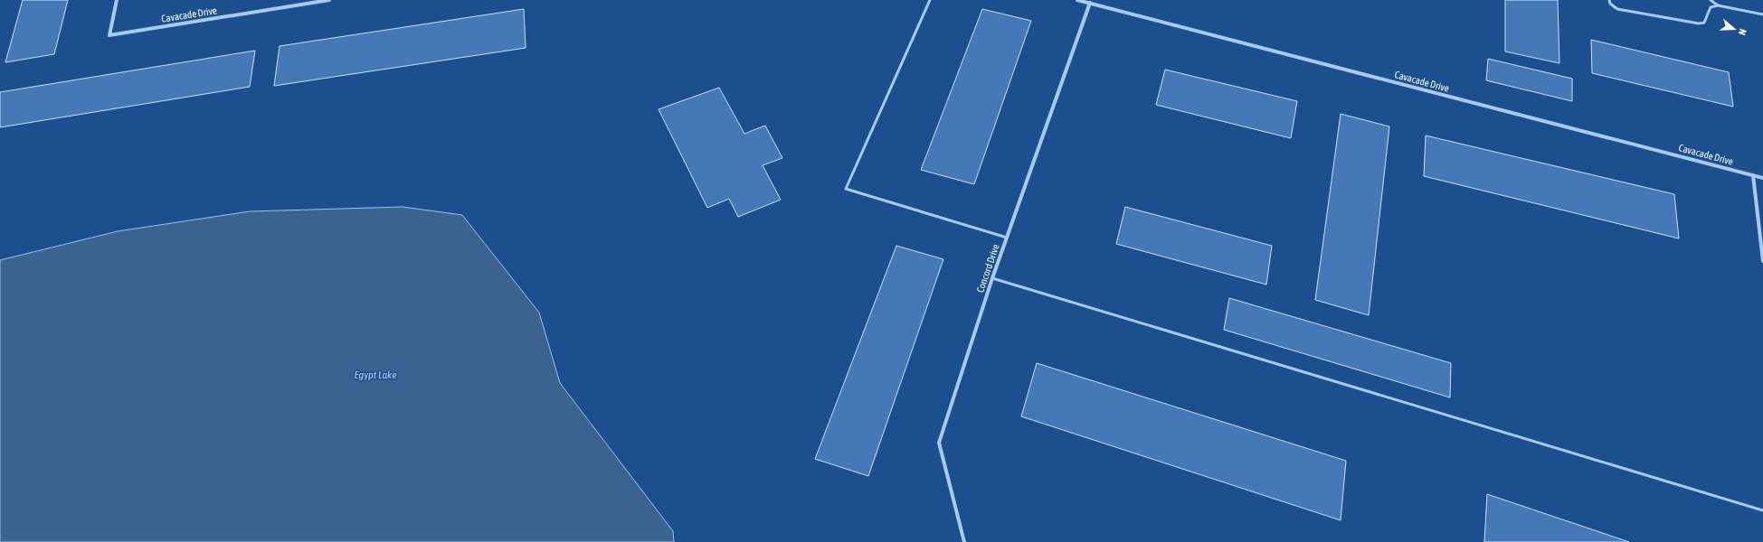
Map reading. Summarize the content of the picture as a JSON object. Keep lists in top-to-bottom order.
{
  "streets": {
    "street": ["Cavacade Drive", "Concord Drive"]
  },
  "crossings": [
    ["Cavacade Drive", "Concord Drive"]
  ],
  "water": ["Egypt Lake"],
  "north": "right"
}
